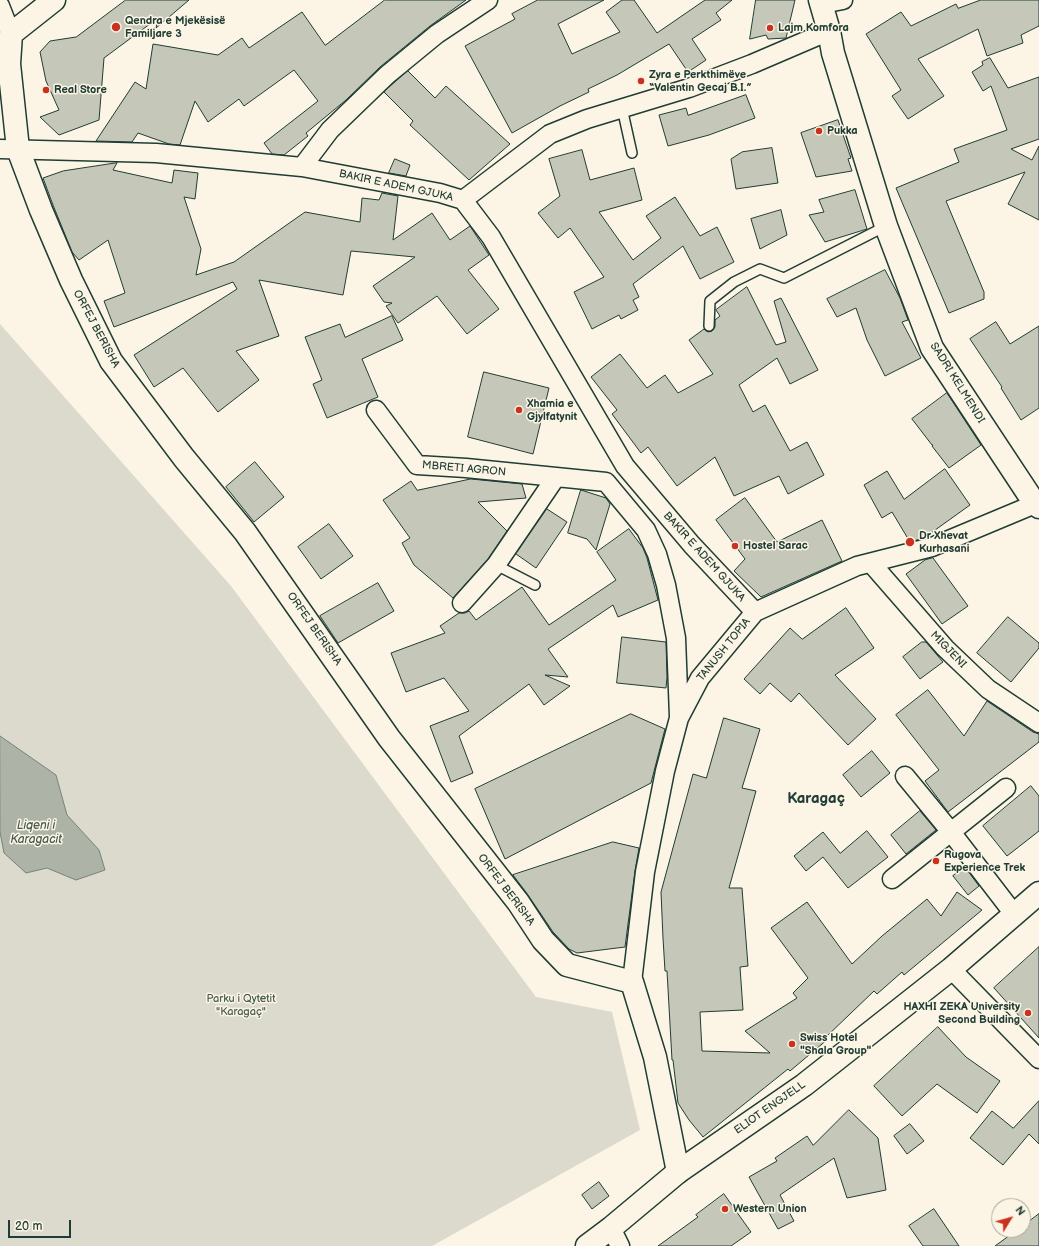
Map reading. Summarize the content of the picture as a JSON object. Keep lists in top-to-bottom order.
{
  "streets": {
    "street": [
      "BAKIR E ADEM GJUKA",
      "ORFEJ BERISHA",
      "SADRI KELMENDI",
      "MBRETI AGRON",
      "TANUSH TOPIA",
      "MIGJENI",
      "ELIOT ENGJELL"
    ]
  },
  "crossings": [
    ["BAKIR E ADEM GJUKA", "ORFEJ BERISHA"],
    ["BAKIR E ADEM GJUKA", "TANUSH TOPIA"],
    ["ORFEJ BERISHA", "TANUSH TOPIA"],
    ["SADRI KELMENDI", "TANUSH TOPIA"],
    ["TANUSH TOPIA", "MIGJENI"]
  ],
  "districts": ["Karagaç"],
  "water": ["Liqeni i Karagacit"],
  "parks": ["Parku i Qytetit \"Karagaç\""],
  "places": [
    "Qendra e Mjekësisë Familjare 3",
    "Lajm Komfora",
    "Zyra e Perkthimëve “Valentin Gecaj B.I.”",
    "Real Store",
    "Pukka",
    "Xhamia e Gjylfatynit",
    "Dr Xhevat Kurhasani",
    "Hostel Sarac",
    "Rugova Experience Trek",
    "HAXHI ZEKA University Second Building",
    "Swiss Hotel \"Shala Group\"",
    "Western Union"
  ],
  "scale_bar": "20 m",
  "north": "top right"
}
